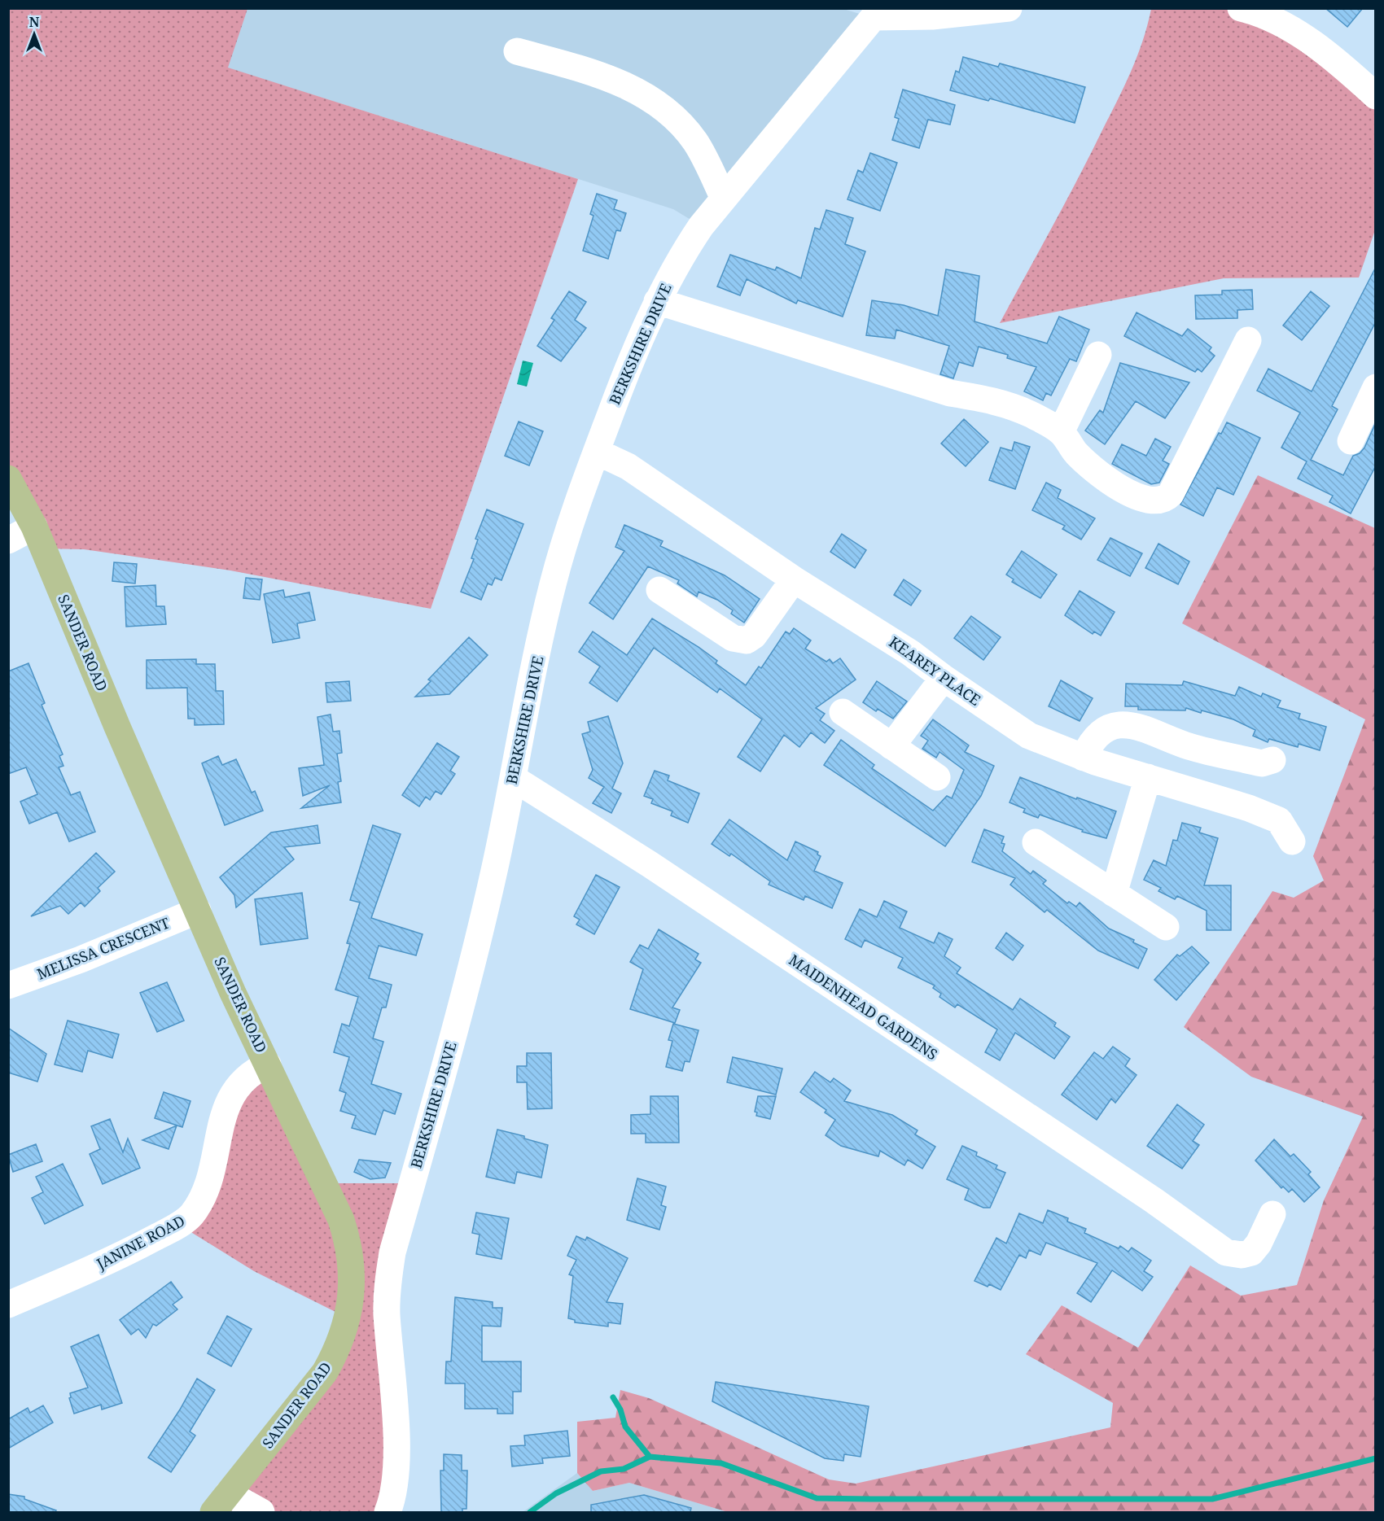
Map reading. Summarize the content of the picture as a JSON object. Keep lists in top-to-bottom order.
{
  "streets": {
    "main road": ["SANDER ROAD"],
    "street": [
      "BERKSHIRE DRIVE",
      "KEAREY PLACE",
      "MELISSA CRESCENT",
      "MAIDENHEAD GARDENS",
      "JANINE ROAD"
    ]
  },
  "crossings": [
    ["BERKSHIRE DRIVE", "KEAREY PLACE"],
    ["BERKSHIRE DRIVE", "MAIDENHEAD GARDENS"],
    ["SANDER ROAD", "MELISSA CRESCENT"],
    ["SANDER ROAD", "JANINE ROAD"]
  ],
  "north": "top"
}
